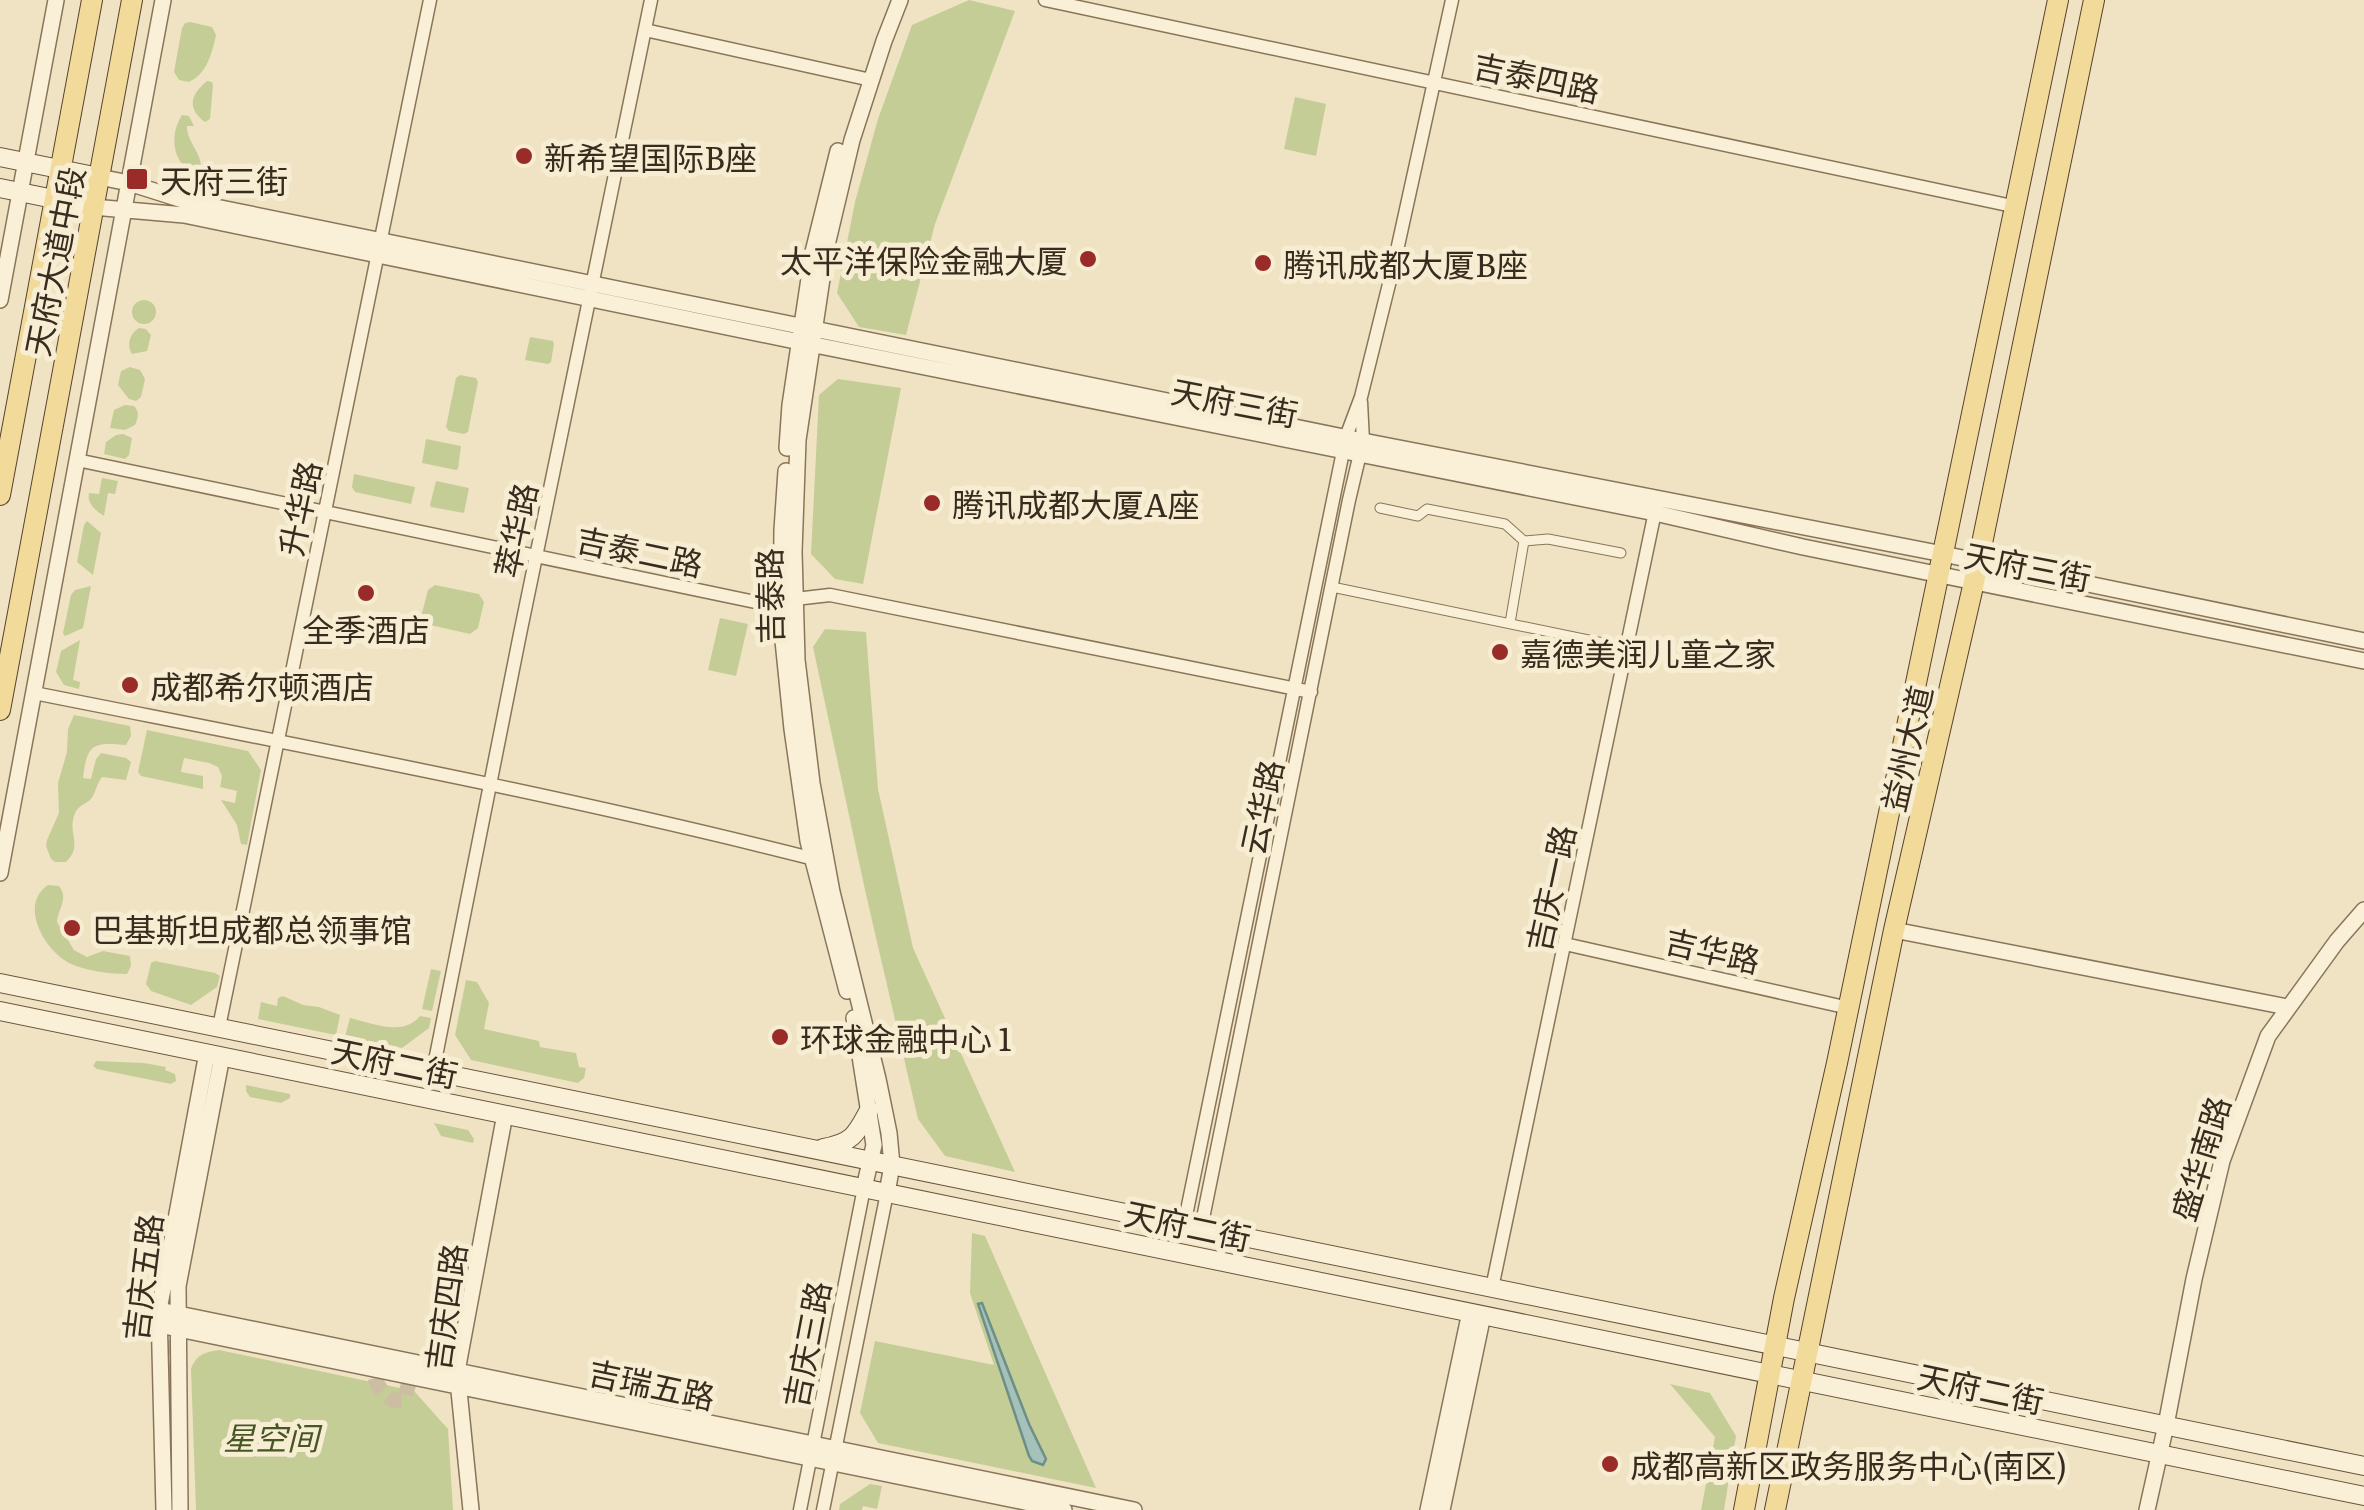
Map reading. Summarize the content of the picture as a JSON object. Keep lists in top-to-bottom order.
{
  "streets": {
    "main road": ["天府大道中段", "益州大道", "天府二街"],
    "street": [
      "吉泰四路",
      "天府三街",
      "升华路",
      "萃华路",
      "吉泰二路",
      "吉泰路",
      "云华路",
      "吉庆一路",
      "吉华路",
      "盛华南路",
      "吉庆五路",
      "吉庆四路",
      "吉庆三路",
      "吉瑞五路"
    ]
  },
  "crossings": [
    ["吉泰四路", "益州大道"],
    ["吉泰四路", "云华路"],
    ["天府大道中段", "天府三街"],
    ["天府三街", "升华路"],
    ["天府三街", "萃华路"],
    ["天府三街", "吉泰路"],
    ["天府三街", "益州大道"],
    ["天府三街", "云华路"],
    ["天府三街", "吉庆一路"],
    ["升华路", "吉泰二路"],
    ["升华路", "天府二街"],
    ["萃华路", "吉泰二路"],
    ["萃华路", "天府二街"],
    ["吉泰二路", "吉泰路"],
    ["吉泰二路", "云华路"],
    ["吉泰路", "天府二街"],
    ["吉泰路", "吉庆三路"],
    ["益州大道", "吉华路"],
    ["益州大道", "天府二街"],
    ["云华路", "天府二街"],
    ["吉庆一路", "吉华路"],
    ["吉庆一路", "天府二街"],
    ["天府二街", "盛华南路"],
    ["天府二街", "吉庆五路"],
    ["天府二街", "吉庆四路"],
    ["天府二街", "吉庆三路"],
    ["吉庆五路", "吉瑞五路"],
    ["吉庆四路", "吉瑞五路"],
    ["吉庆三路", "吉瑞五路"]
  ],
  "parks": ["星空间"],
  "places": {
    "other": [
      "新希望国际B座",
      "太平洋保险金融大厦",
      "腾讯成都大厦B座",
      "腾讯成都大厦A座",
      "全季酒店",
      "嘉德美润儿童之家",
      "成都希尔顿酒店",
      "巴基斯坦成都总领事馆",
      "环球金融中心 1",
      "成都高新区政务服务中心(南区)"
    ],
    "transit": ["天府三街"]
  }
}
